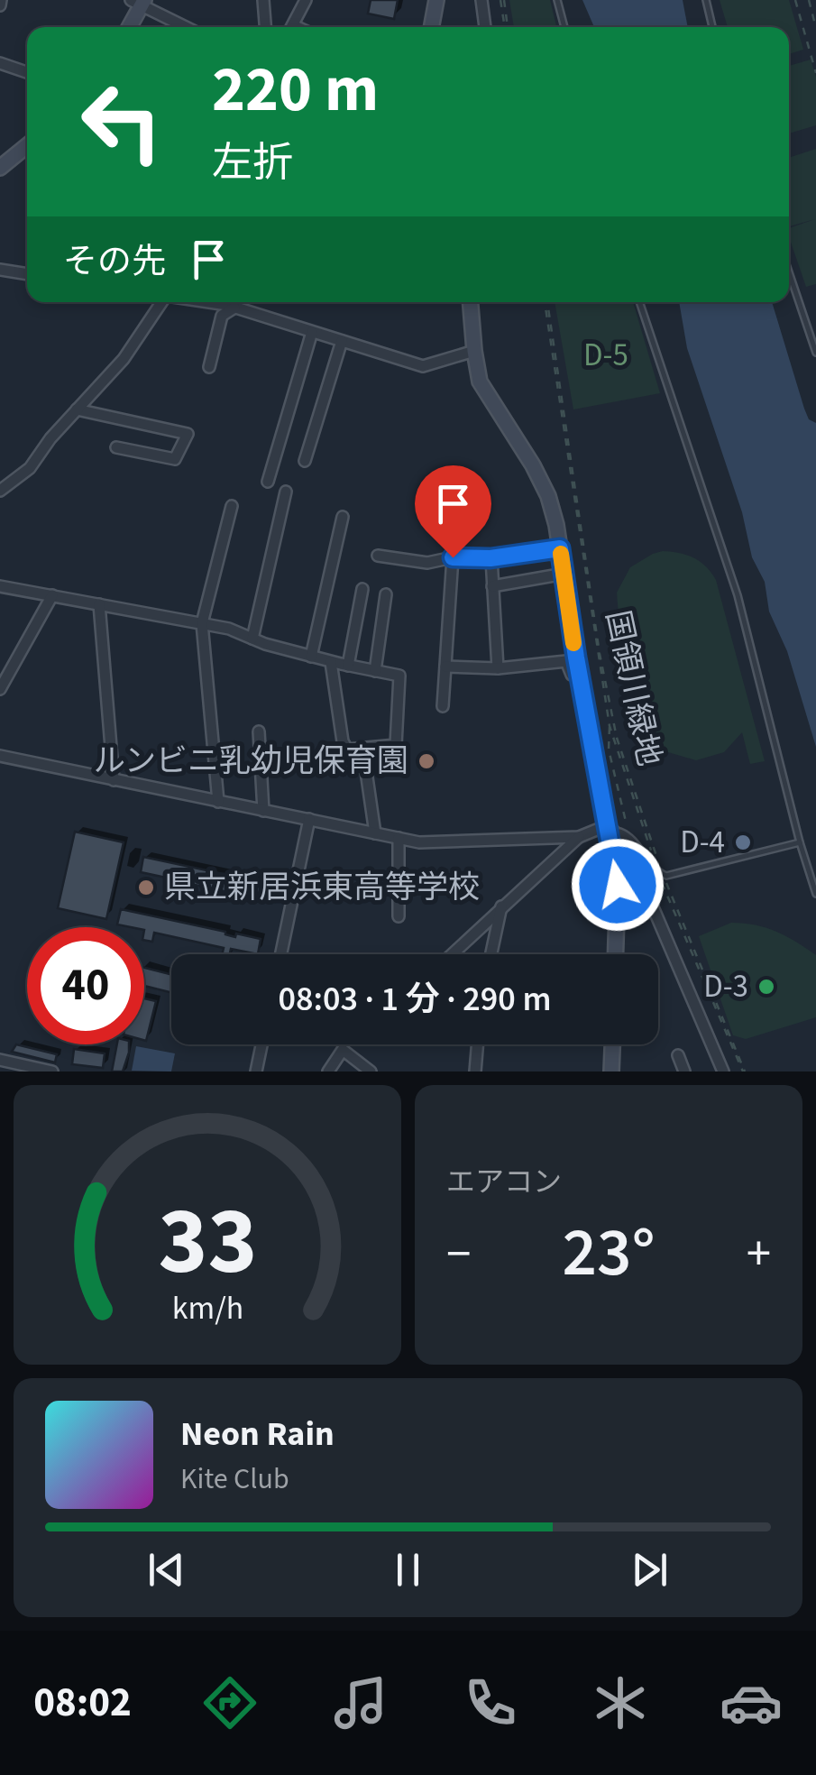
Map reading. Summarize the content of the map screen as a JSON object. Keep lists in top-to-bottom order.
{
  "streets": {
    "path": ["国領川緑地"]
  },
  "parks": ["D-5"],
  "places": [
    "ルンビニ乳幼児保育園",
    "D-4",
    "県立新居浜東高等学校",
    "D-3"
  ],
  "page": {
    "turn": ["220 m", "左折"],
    "then": "その先",
    "limit": "40",
    "trip": "08:03 · 1 分 · 290 m",
    "tile": "エアコン",
    "heat": ["−", "23°", "+"],
    "song": ["Neon Rain", "Kite Club"],
    "tabs": "08:02",
    "gauge": ["33", "km/h"]
  }
}
